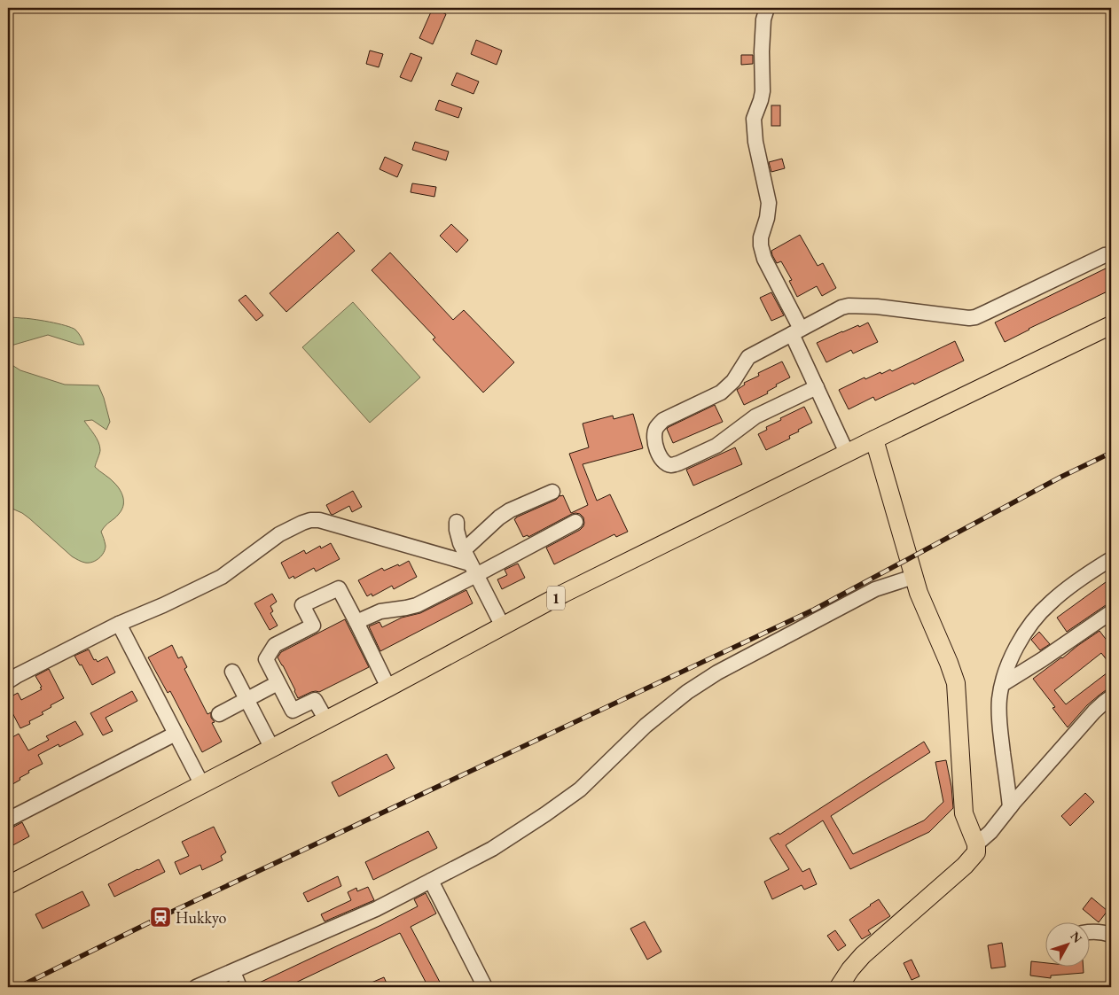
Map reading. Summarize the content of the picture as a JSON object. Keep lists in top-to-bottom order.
{
  "streets": {
    "main road": ["1"]
  },
  "places": {
    "station": ["Hukkyo"]
  },
  "north": "top right"
}
